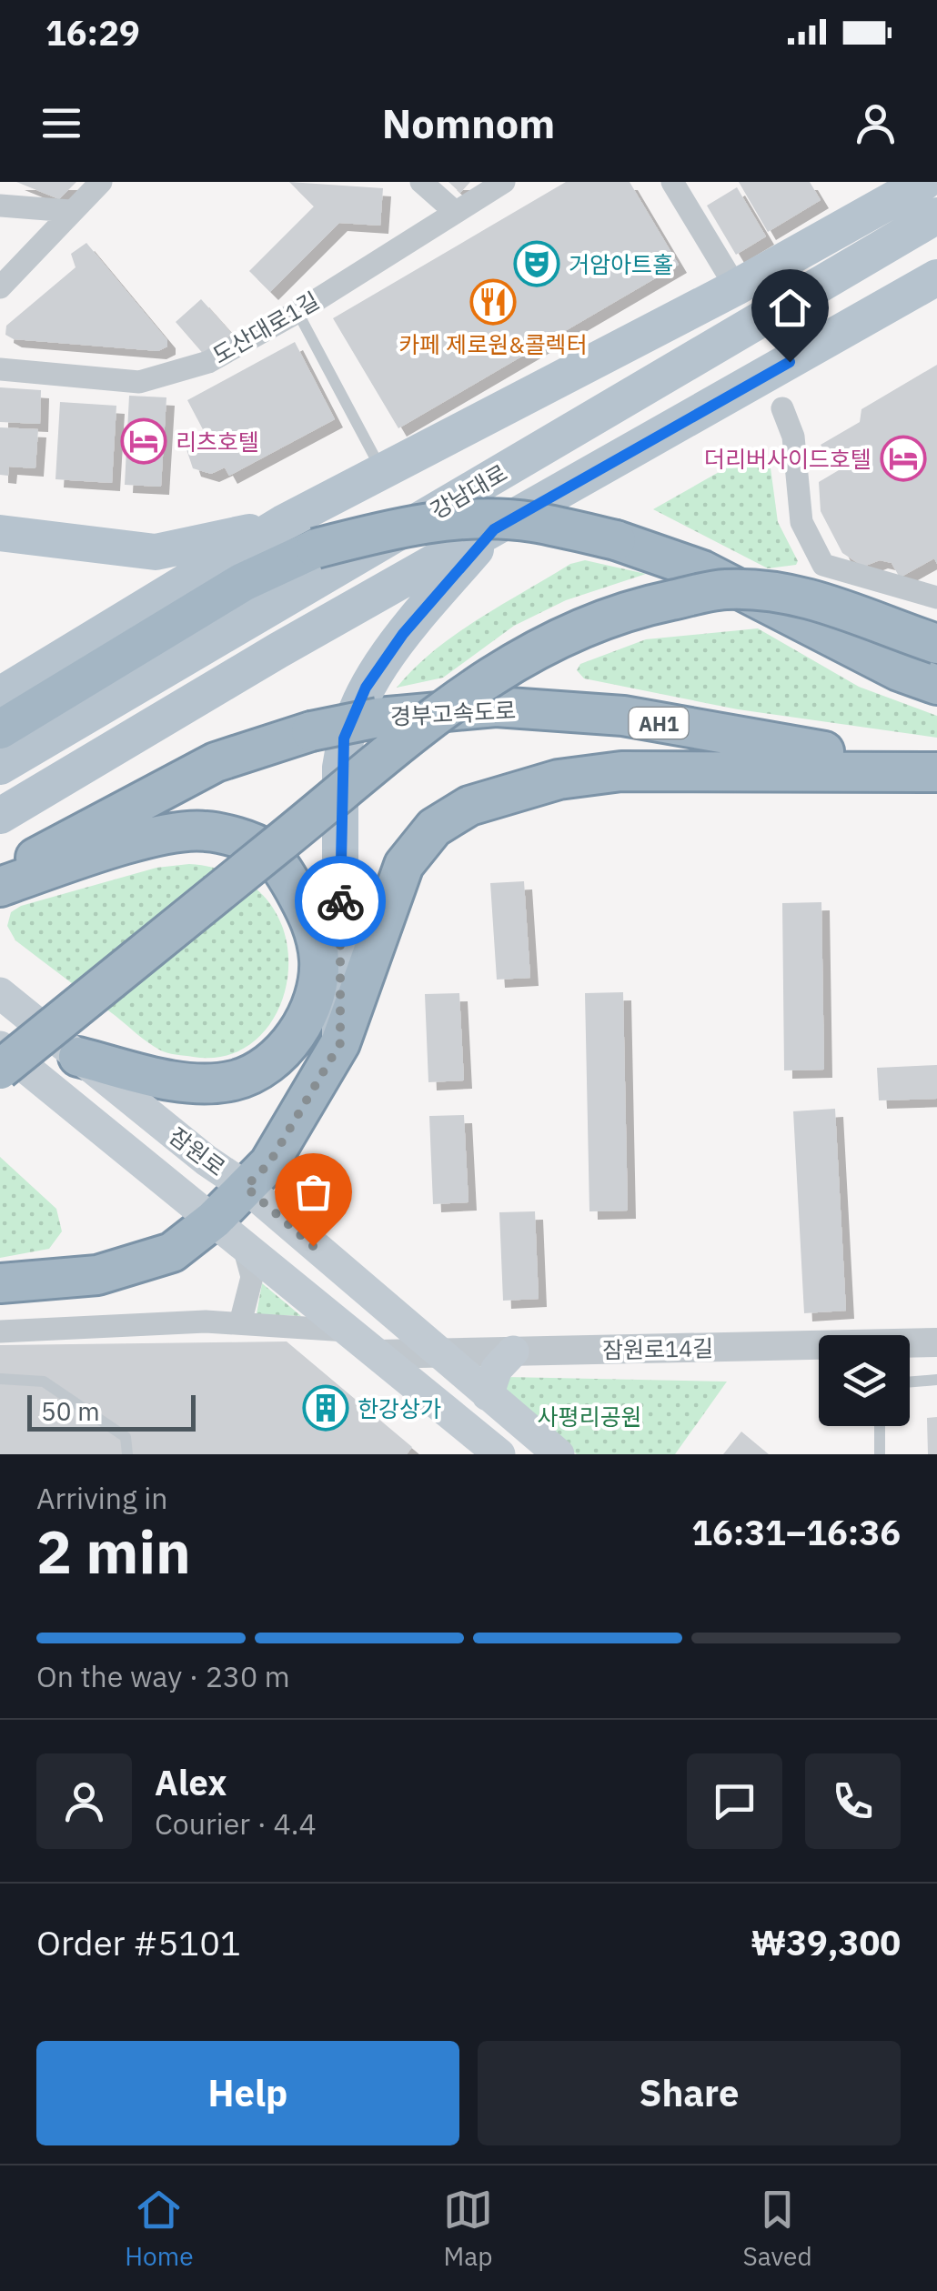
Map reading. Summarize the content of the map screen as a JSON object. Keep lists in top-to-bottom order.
{
  "streets": {
    "highway": ["경부고속도로", "AH1"],
    "main road": ["강남대로", "잠원로"],
    "street": ["도산대로1길", "잠원로14길"]
  },
  "crossings": [
    ["잠원로", "잠원로14길"]
  ],
  "parks": ["사평리공원"],
  "places": {
    "theatre": ["거암아트홀"],
    "restaurant": ["카페 제로원&콜렉터"],
    "hotel": ["리츠호텔", "더리버사이드호텔"],
    "building": ["한강상가"]
  },
  "scale_bar": "50 m",
  "page": {
    "status": "16:29",
    "header": "Nomnom",
    "scale": "50 m",
    "heading": ["2 min", "Arriving in", "16:31–16:36"],
    "panel": [
      "Alex",
      "Courier · 4.4",
      "Order #5101",
      "₩39,300"
    ],
    "bar": "On the way · 230 m",
    "buttons": ["Help", "Share"],
    "tabs": ["Home", "Map", "Saved"]
  }
}
